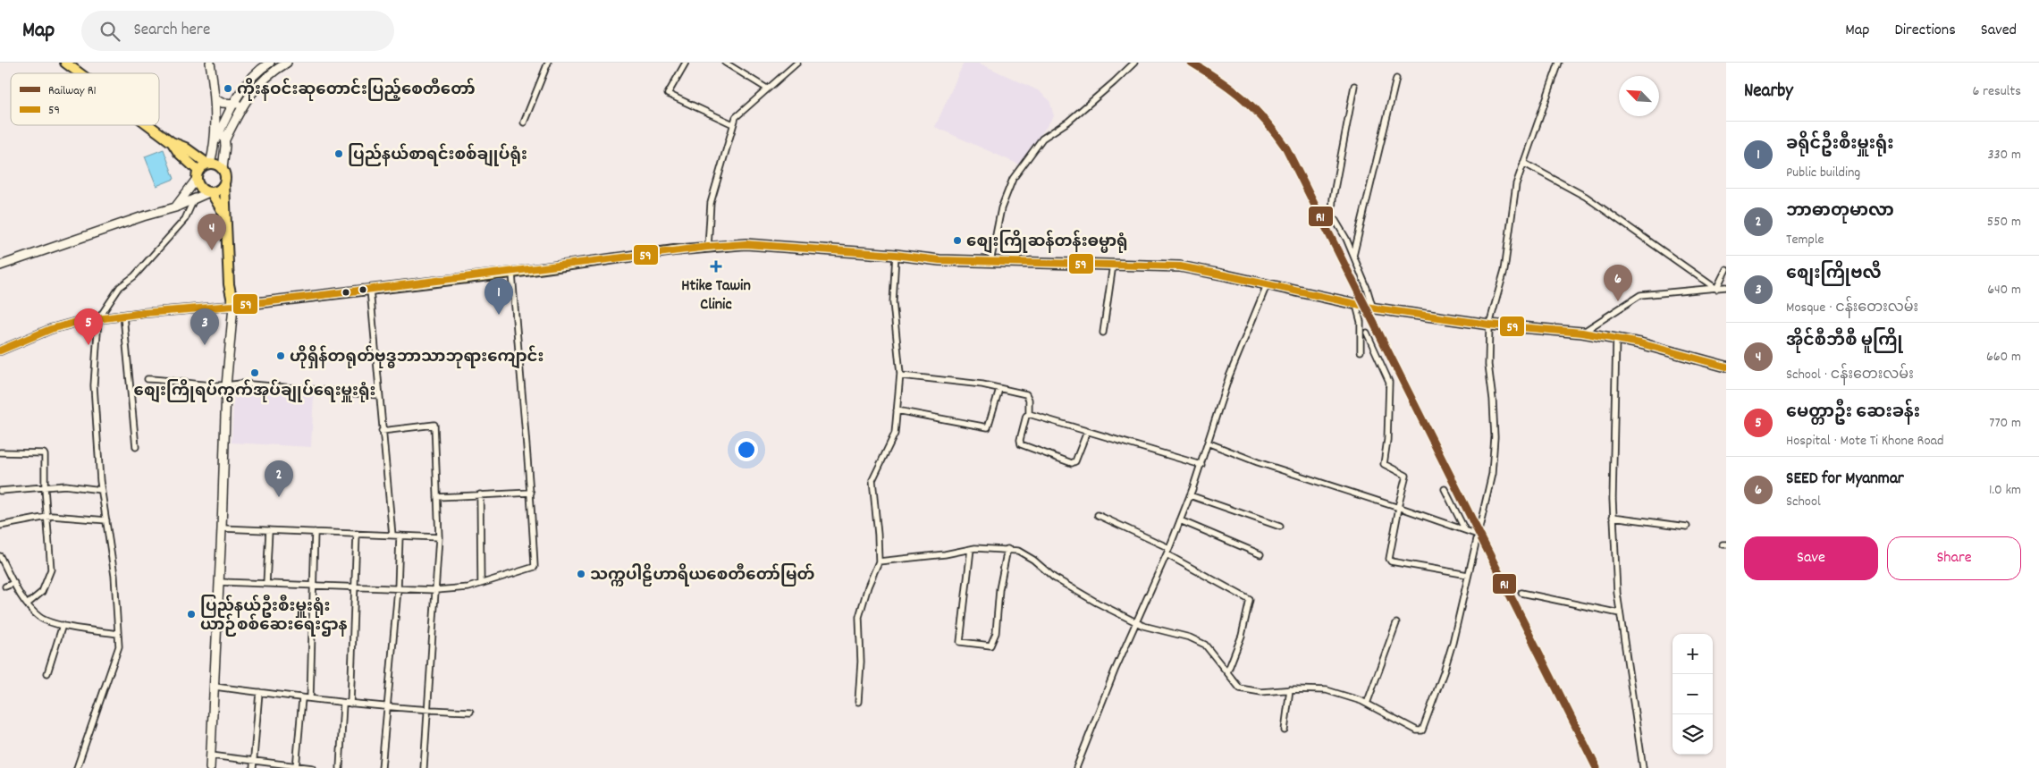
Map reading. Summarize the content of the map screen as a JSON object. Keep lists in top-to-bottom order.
{
  "places": {
    "other": [
      "ကိုးနဝင်းဆုတောင်းပြည့်စေတီတော်",
      "ပြည်နယ်စာရင်းစစ်ချုပ်ရုံး",
      "စျေးကြိုဆန်တန်းဓမ္မာရုံ",
      "ဟိုရှိန်တရုတ်ဗုဒ္ဓဘာသာဘုရားကျောင်း",
      "စျေးကြိုရပ်ကွက်အုပ်ချုပ်ရေးမှူးရုံး",
      "သက္ကပါဠိဟာရိယစေတီတော်မြတ်",
      "ပြည်နယ်ဦးစီးမှူးရုံး ယာဉ်စစ်ဆေးရေးဌာန"
    ],
    "health": ["Htike Tawin Clinic"]
  },
  "lines": ["rail line R1", "transit line 59"],
  "legend": ["Railway R1", "59"],
  "north": "top left",
  "page": {
    "header": "Map",
    "search": "Search here",
    "nav": ["Map", "Directions", "Saved"],
    "heading": ["Nearby", "6 results"],
    "list": [
      {
        "mark": "1",
        "name": "ခရိုင်ဦးစီးမှူးရုံး",
        "note": "Public building",
        "value": "330 m"
      },
      {
        "mark": "2",
        "name": "ဘာဓာတုမာလာ",
        "note": "Temple",
        "value": "550 m"
      },
      {
        "mark": "3",
        "name": "စျေးကြိုဗလီ",
        "note": "Mosque · ငန်းတေးလမ်း",
        "value": "640 m"
      },
      {
        "mark": "4",
        "name": "အိုင်စီဘီစီ မူကြို",
        "note": "School · ငန်းတေးလမ်း",
        "value": "660 m"
      },
      {
        "mark": "5",
        "name": "မေတ္တာဦး ဆေးခန်း",
        "note": "Hospital · Mote Ti Khone Road",
        "value": "770 m"
      },
      {
        "mark": "6",
        "name": "SEED for Myanmar",
        "note": "School",
        "value": "1.0 km"
      }
    ],
    "pins": [
      "4",
      "6",
      "1",
      "3",
      "5",
      "2"
    ],
    "buttons": ["Save", "Share"],
    "map_buttons": ["+", "−"]
  }
}
